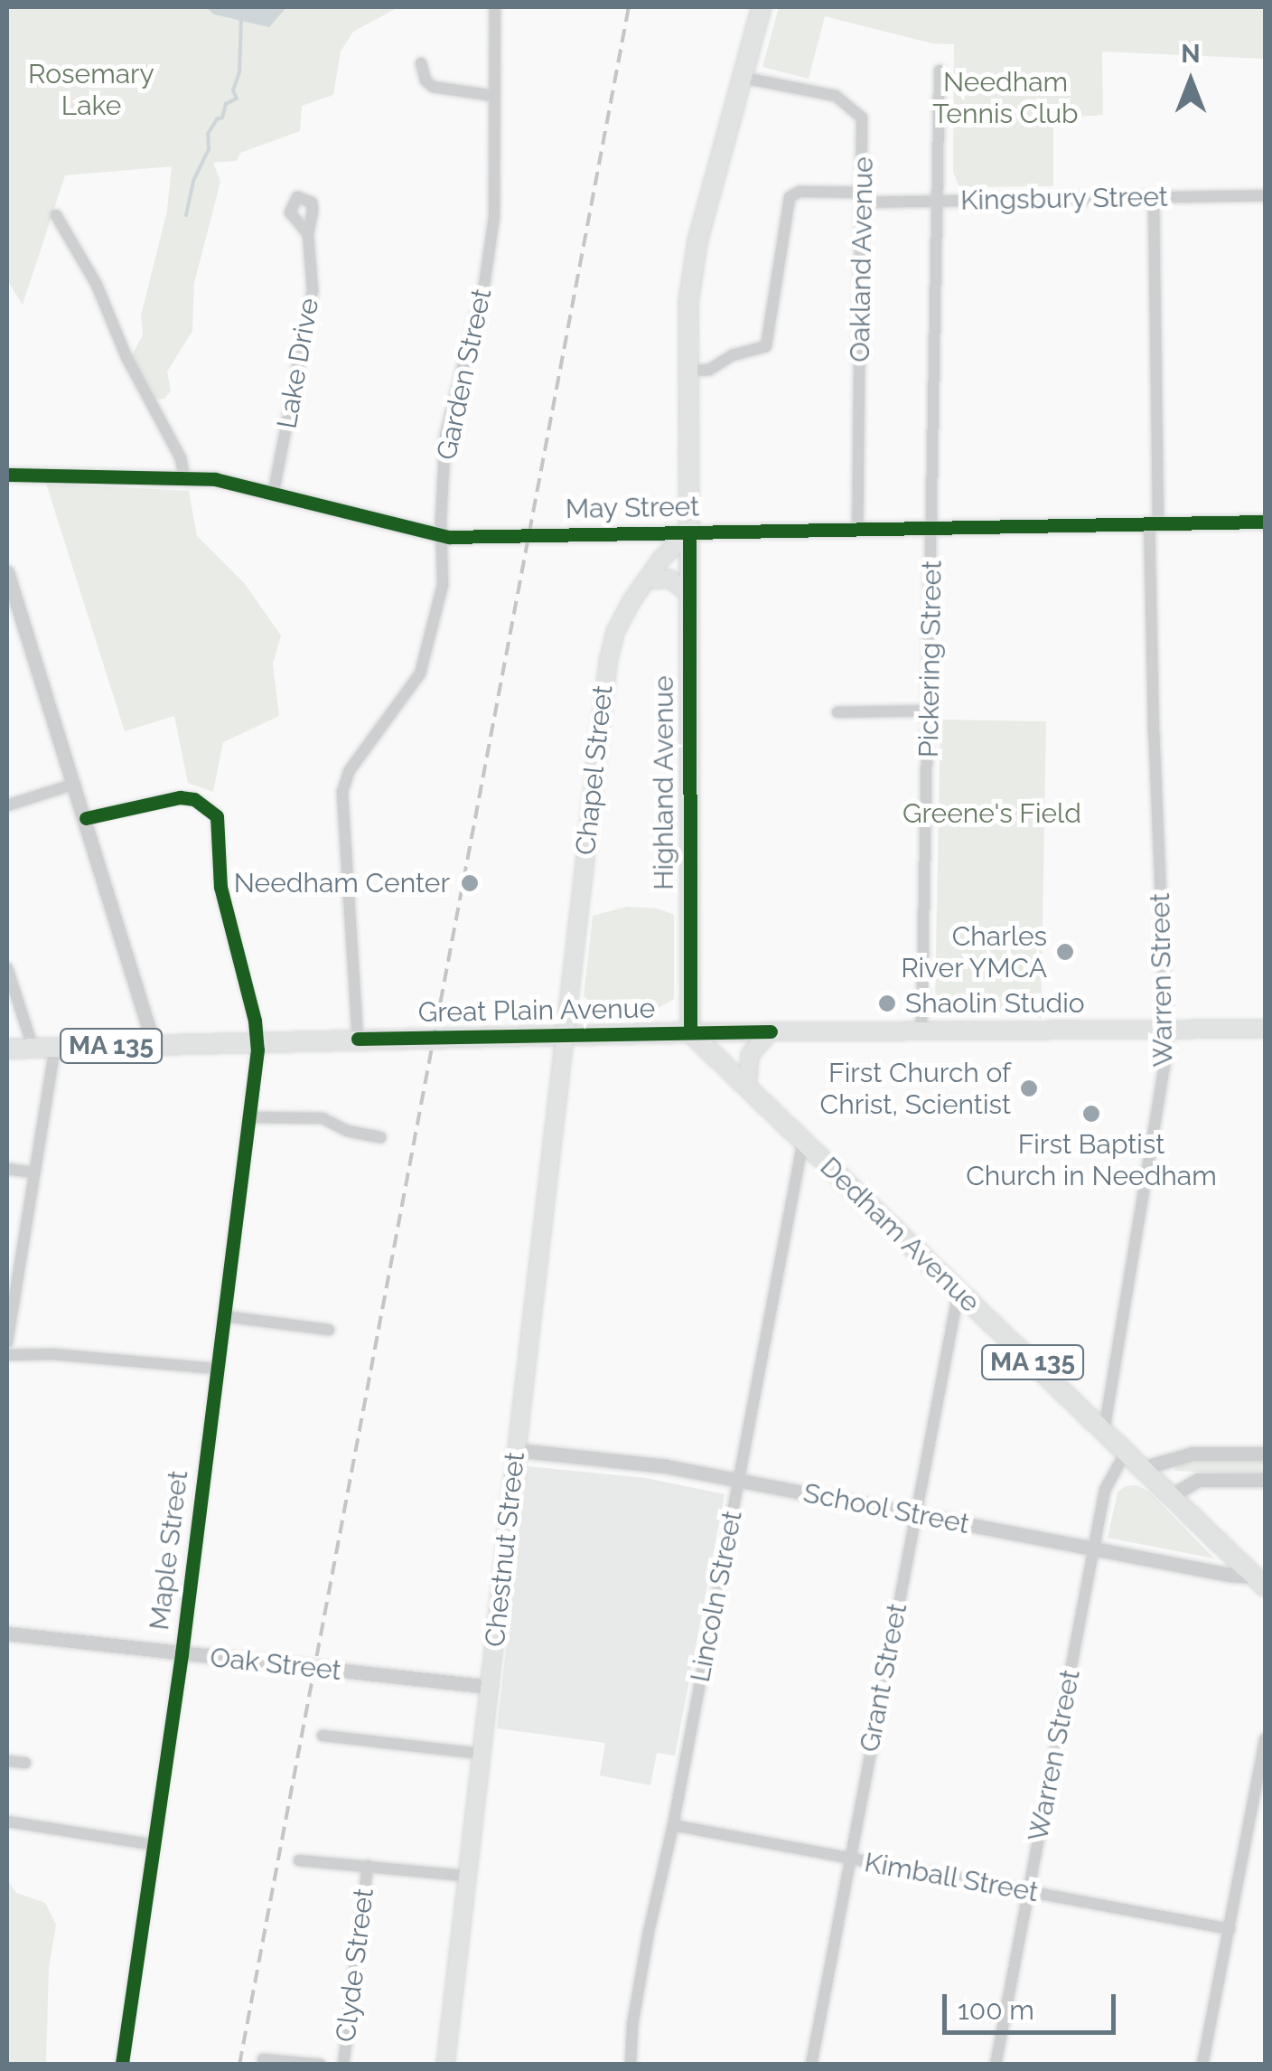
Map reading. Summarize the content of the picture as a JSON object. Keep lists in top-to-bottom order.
{
  "streets": {
    "main road": [
      "Chapel Street",
      "Highland Avenue",
      "Great Plain Avenue",
      "MA 135",
      "Dedham Avenue",
      "Chestnut Street"
    ],
    "street": [
      "Kingsbury Street",
      "Oakland Avenue",
      "Lake Drive",
      "Garden Street",
      "May Street",
      "Pickering Street",
      "Warren Street",
      "School Street",
      "Maple Street",
      "Lincoln Street",
      "Oak Street",
      "Grant Street",
      "Kimball Street",
      "Clyde Street"
    ]
  },
  "crossings": [
    ["Kingsbury Street", "Oakland Avenue"],
    ["Kingsbury Street", "Pickering Street"],
    ["Kingsbury Street", "Highland Avenue"],
    ["Kingsbury Street", "Warren Street"],
    ["Oakland Avenue", "May Street"],
    ["Oakland Avenue", "Highland Avenue"],
    ["Lake Drive", "May Street"],
    ["Garden Street", "May Street"],
    ["Garden Street", "Great Plain Avenue"],
    ["May Street", "Pickering Street"],
    ["May Street", "Chapel Street"],
    ["May Street", "Highland Avenue"],
    ["May Street", "Warren Street"],
    ["Pickering Street", "Great Plain Avenue"],
    ["Chapel Street", "Highland Avenue"],
    ["Chapel Street", "Great Plain Avenue"],
    ["Chapel Street", "Chestnut Street"],
    ["Highland Avenue", "Great Plain Avenue"],
    ["Highland Avenue", "Dedham Avenue"],
    ["Warren Street", "Great Plain Avenue"],
    ["Warren Street", "Dedham Avenue"],
    ["Warren Street", "School Street"],
    ["Warren Street", "Kimball Street"],
    ["Great Plain Avenue", "Dedham Avenue"],
    ["Great Plain Avenue", "Chestnut Street"],
    ["Great Plain Avenue", "Maple Street"],
    ["Dedham Avenue", "School Street"],
    ["Dedham Avenue", "Lincoln Street"],
    ["Dedham Avenue", "Grant Street"],
    ["School Street", "Chestnut Street"],
    ["School Street", "Lincoln Street"],
    ["School Street", "Grant Street"],
    ["Chestnut Street", "Oak Street"],
    ["Maple Street", "Oak Street"],
    ["Lincoln Street", "Kimball Street"],
    ["Grant Street", "Kimball Street"]
  ],
  "parks": ["Rosemary Lake", "Needham Tennis Club", "Greene's Field"],
  "places": [
    "Needham Center",
    "Charles River YMCA",
    "Shaolin Studio",
    "First Church of Christ, Scientist",
    "First Baptist Church in Needham"
  ],
  "scale_bar": "100 m",
  "north": "top"
}
